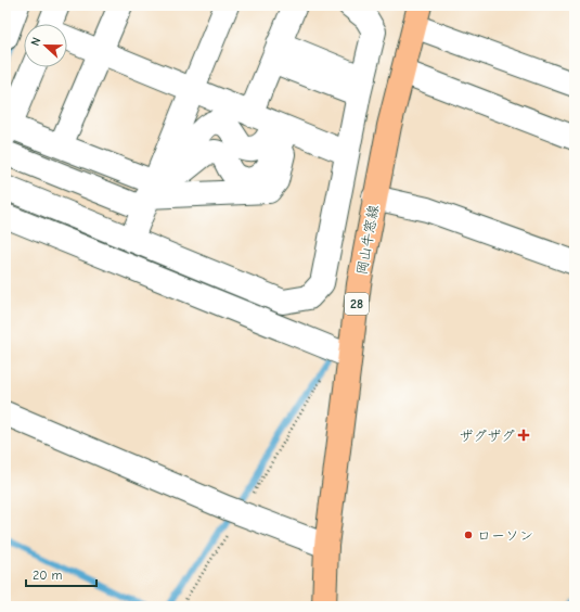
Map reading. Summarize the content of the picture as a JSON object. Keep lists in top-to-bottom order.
{
  "streets": {
    "main road": ["岡山牛窓線", "28"]
  },
  "places": {
    "health": ["ザグザグ"],
    "other": ["ローソン"]
  },
  "scale_bar": "20 m",
  "north": "left"
}
